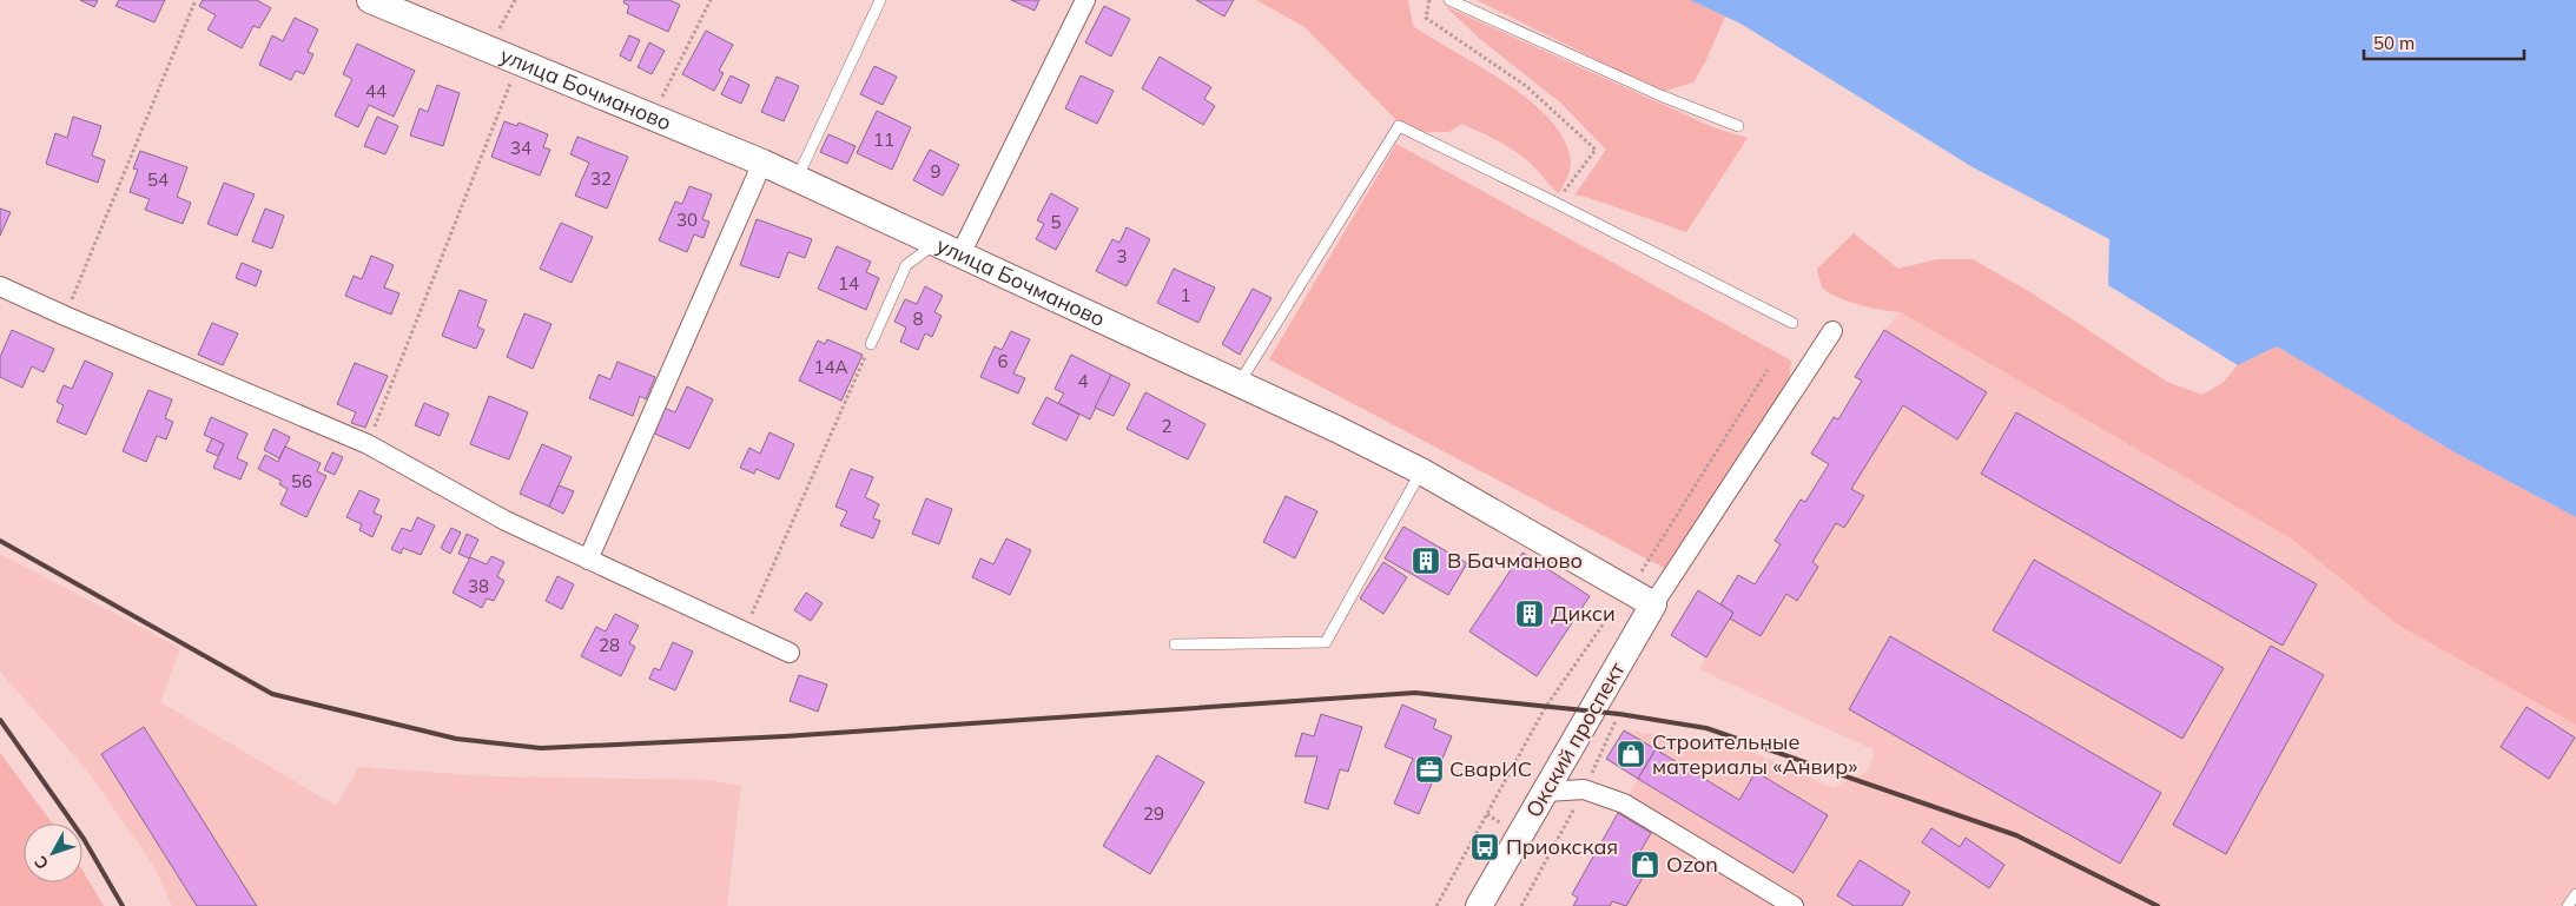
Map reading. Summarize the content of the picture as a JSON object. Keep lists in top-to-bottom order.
{
  "streets": {
    "main road": ["улица Бочманово", "Окский проспект"]
  },
  "crossings": [
    ["улица Бочманово", "Окский проспект"]
  ],
  "places": {
    "building": ["В Бачманово", "Дикси"],
    "shop": ["Строительные материалы «Анвир»", "Ozon"],
    "office": ["СварИС"],
    "bus stop": ["Приокская"]
  },
  "house_numbers": [
    "44",
    "11",
    "34",
    "9",
    "32",
    "54",
    "30",
    "5",
    "3",
    "14",
    "1",
    "8",
    "6",
    "14А",
    "4",
    "2",
    "56",
    "38",
    "28",
    "29"
  ],
  "scale_bar": "50 m",
  "north": "bottom left"
}
